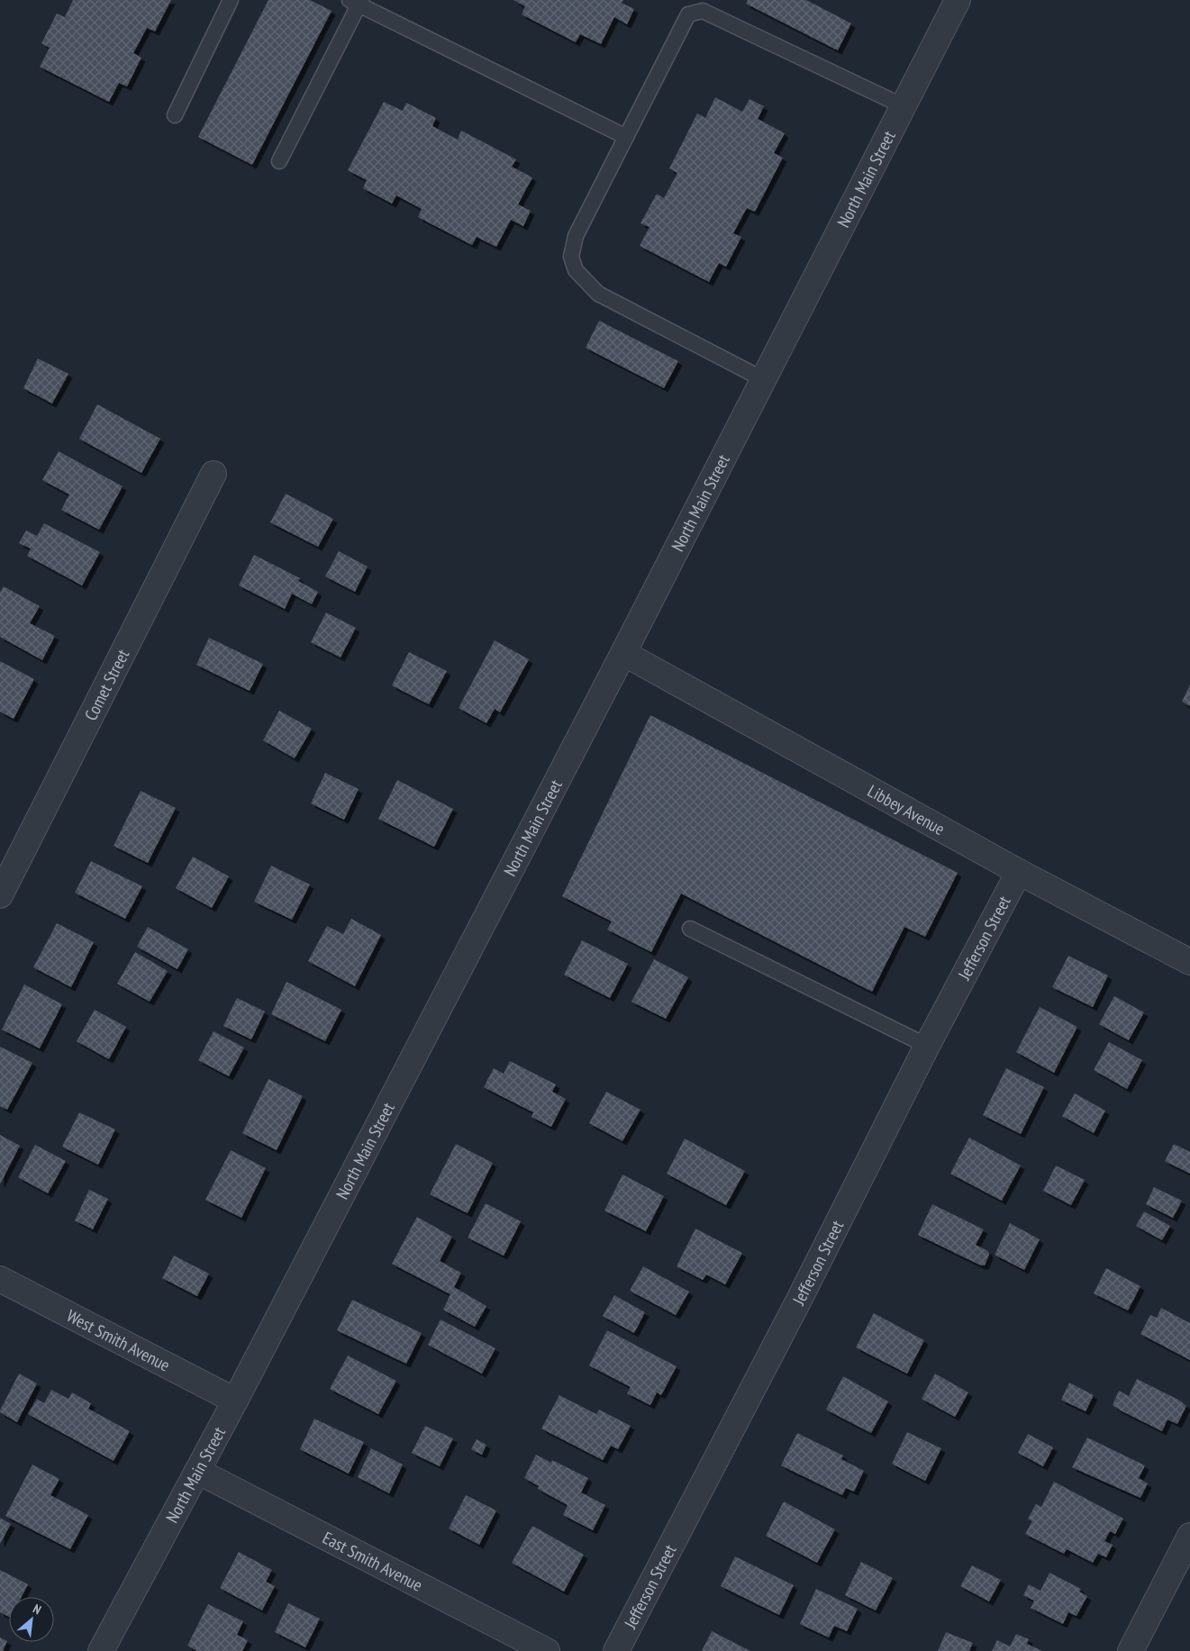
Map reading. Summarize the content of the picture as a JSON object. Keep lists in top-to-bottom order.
{
  "streets": {
    "street": [
      "North Main Street",
      "Comet Street",
      "Libbey Avenue",
      "Jefferson Street",
      "West Smith Avenue",
      "East Smith Avenue"
    ]
  },
  "crossings": [
    ["North Main Street", "Libbey Avenue"],
    ["North Main Street", "West Smith Avenue"],
    ["North Main Street", "East Smith Avenue"],
    ["Libbey Avenue", "Jefferson Street"]
  ],
  "north": "top right"
}
